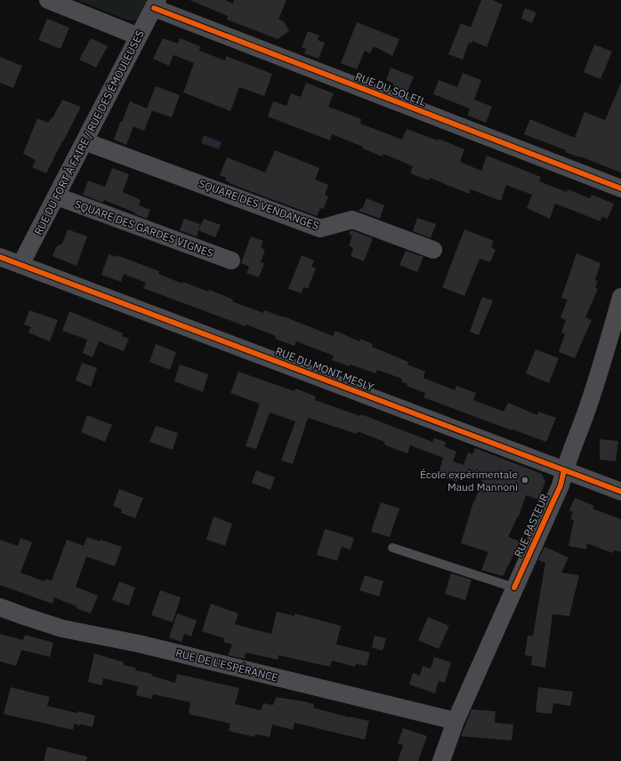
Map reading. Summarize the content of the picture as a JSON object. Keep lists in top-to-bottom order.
{
  "streets": {
    "street": [
      "RUE DU SOLEIL",
      "RUE DU FORT À FAIRE / RUE DES ÉMOULEUSES",
      "SQUARE DES VENDANGES",
      "SQUARE DES GARDES VIGNES",
      "RUE DU MONT MESLY",
      "RUE PASTEUR",
      "RUE DE L'ESPÉRANCE"
    ]
  },
  "crossings": [
    ["RUE DU SOLEIL", "RUE DU FORT À FAIRE / RUE DES ÉMOULEUSES"],
    ["RUE DU FORT À FAIRE / RUE DES ÉMOULEUSES", "SQUARE DES VENDANGES"],
    ["RUE DU FORT À FAIRE / RUE DES ÉMOULEUSES", "SQUARE DES GARDES VIGNES"],
    ["RUE DU FORT À FAIRE / RUE DES ÉMOULEUSES", "RUE DU MONT MESLY"],
    ["RUE DU MONT MESLY", "RUE PASTEUR"],
    ["RUE PASTEUR", "RUE DE L'ESPÉRANCE"]
  ],
  "places": ["École expérimentale Maud Mannoni"]
}
